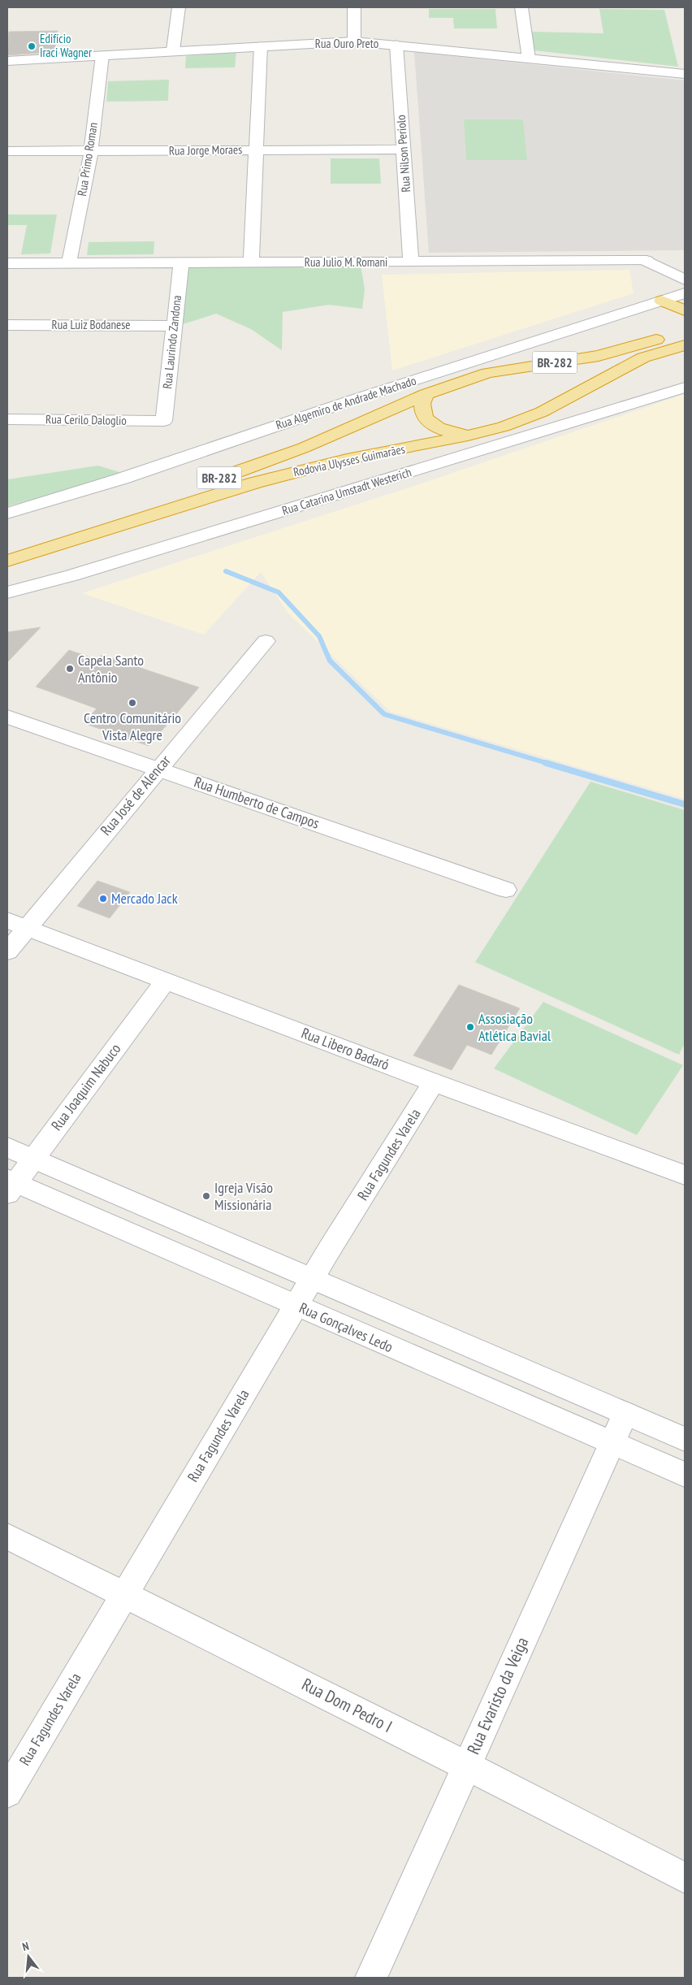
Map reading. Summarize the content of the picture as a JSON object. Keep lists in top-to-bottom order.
{
  "streets": {
    "highway": ["BR-282", "Rodovia Ulysses Guimarães"],
    "street": [
      "Rua Ouro Preto",
      "Rua Jorge Moraes",
      "Rua Nilson Periolo",
      "Rua Primo Roman",
      "Rua Julio M. Romani",
      "Rua Luiz Bodanese",
      "Rua Laurindo Zandona",
      "Rua Algemiro de Andrade Machado",
      "Rua Cerilo Daloglio",
      "Rua Catarina Umstadt Westerich",
      "Rua José de Alencar",
      "Rua Humberto de Campos",
      "Rua Libero Badaró",
      "Rua Joaquim Nabuco",
      "Rua Fagundes Varela",
      "Rua Gonçalves Ledo",
      "Rua Evaristo da Veiga",
      "Rua Dom Pedro I"
    ]
  },
  "crossings": [
    ["Rua Ouro Preto", "Rua Nilson Periolo"],
    ["Rua Ouro Preto", "Rua Primo Roman"],
    ["Rua Jorge Moraes", "Rua Nilson Periolo"],
    ["Rua Jorge Moraes", "Rua Primo Roman"],
    ["Rua Nilson Periolo", "Rua Julio M. Romani"],
    ["Rua Primo Roman", "Rua Julio M. Romani"],
    ["Rua Julio M. Romani", "Rua Laurindo Zandona"],
    ["Rua Luiz Bodanese", "Rua Laurindo Zandona"],
    ["Rua Laurindo Zandona", "Rua Cerilo Daloglio"],
    ["Rua José de Alencar", "Rua Humberto de Campos"],
    ["Rua José de Alencar", "Rua Libero Badaró"],
    ["Rua Libero Badaró", "Rua Joaquim Nabuco"],
    ["Rua Libero Badaró", "Rua Fagundes Varela"],
    ["Rua Joaquim Nabuco", "Rua Gonçalves Ledo"],
    ["Rua Fagundes Varela", "Rua Gonçalves Ledo"],
    ["Rua Fagundes Varela", "Rua Dom Pedro I"],
    ["Rua Gonçalves Ledo", "Rua Evaristo da Veiga"],
    ["Rua Evaristo da Veiga", "Rua Dom Pedro I"]
  ],
  "places": [
    "Edifício Iraci Wagner",
    "Capela Santo Antônio",
    "Centro Comunitário Vista Alegre",
    "Mercado Jack",
    "Assosiação Atlética Bavial",
    "Igreja Visão Missionária"
  ],
  "north": "top"
}
